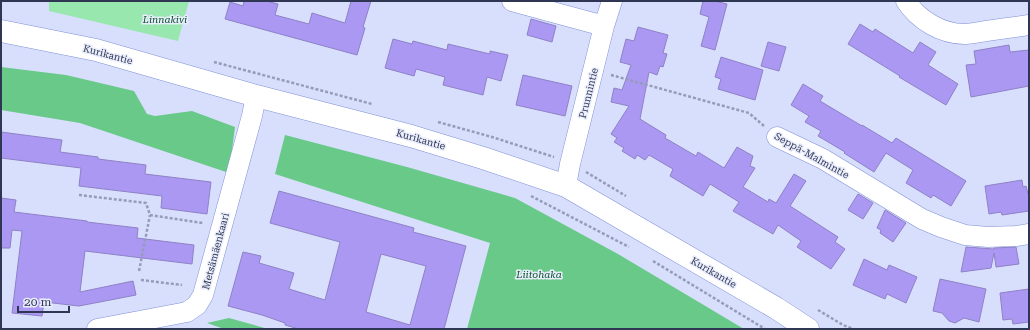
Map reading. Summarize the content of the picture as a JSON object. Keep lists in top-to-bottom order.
{
  "streets": {
    "main road": ["Kurikantie"],
    "street": ["Prunnintie", "Seppä-Malmintie", "Metsämäenkaari"]
  },
  "crossings": [
    ["Kurikantie", "Prunnintie"],
    ["Kurikantie", "Metsämäenkaari"],
    ["Prunnintie", "Seppä-Malmintie"]
  ],
  "parks": ["Linnakivi", "Liitohaka"],
  "scale_bar": "20 m"
}
